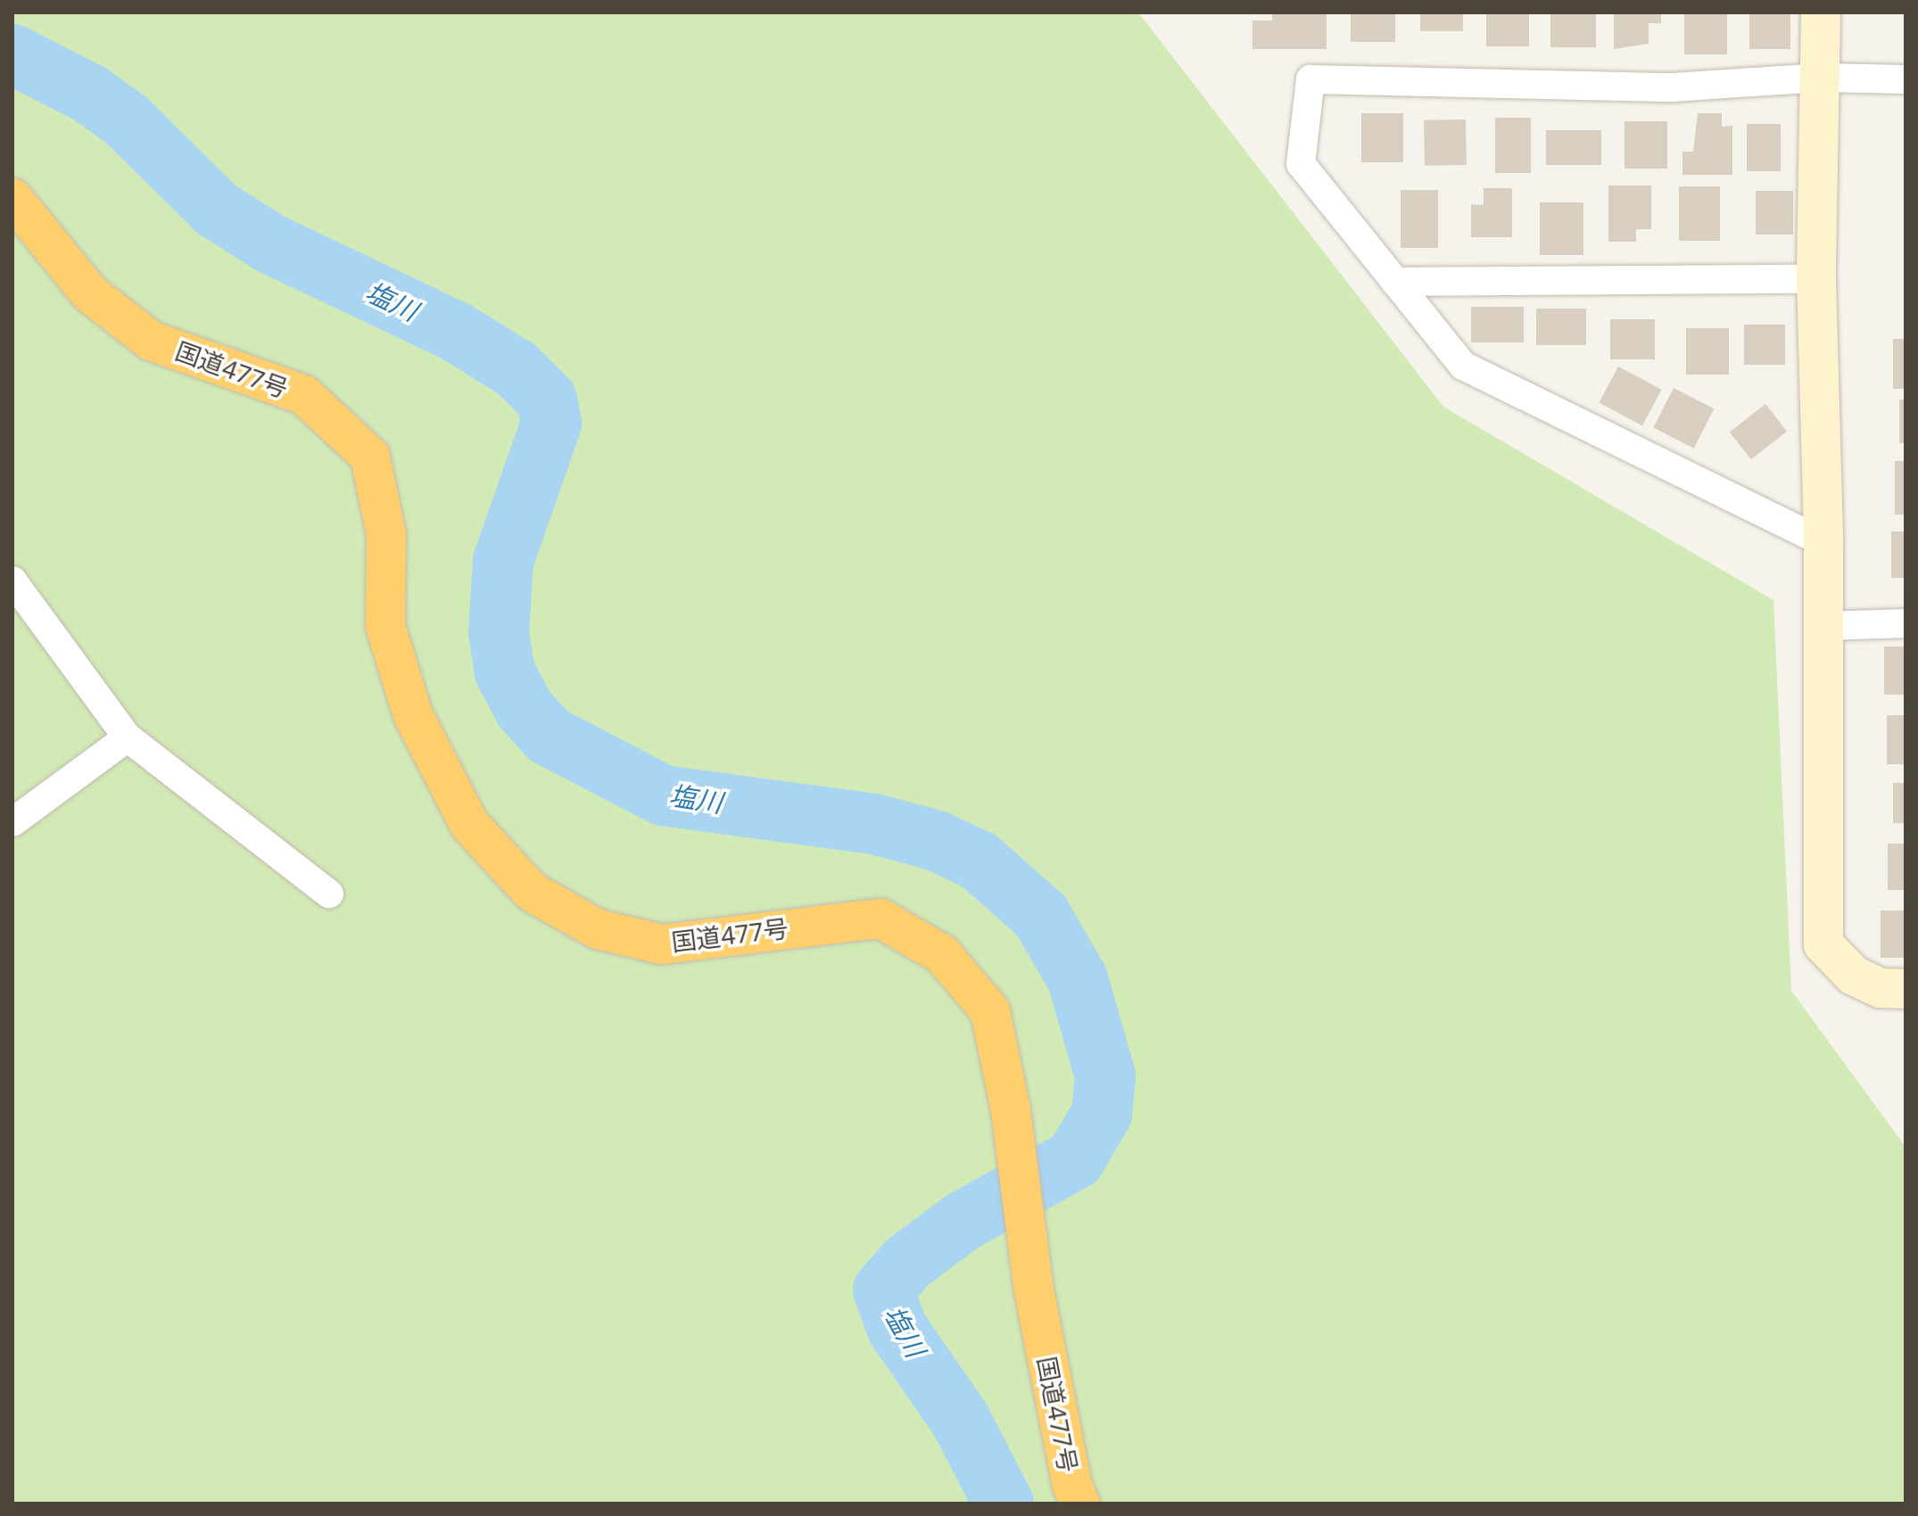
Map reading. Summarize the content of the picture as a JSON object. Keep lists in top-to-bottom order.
{
  "streets": {
    "highway": ["国道477号"]
  },
  "water": ["塩川"]
}
